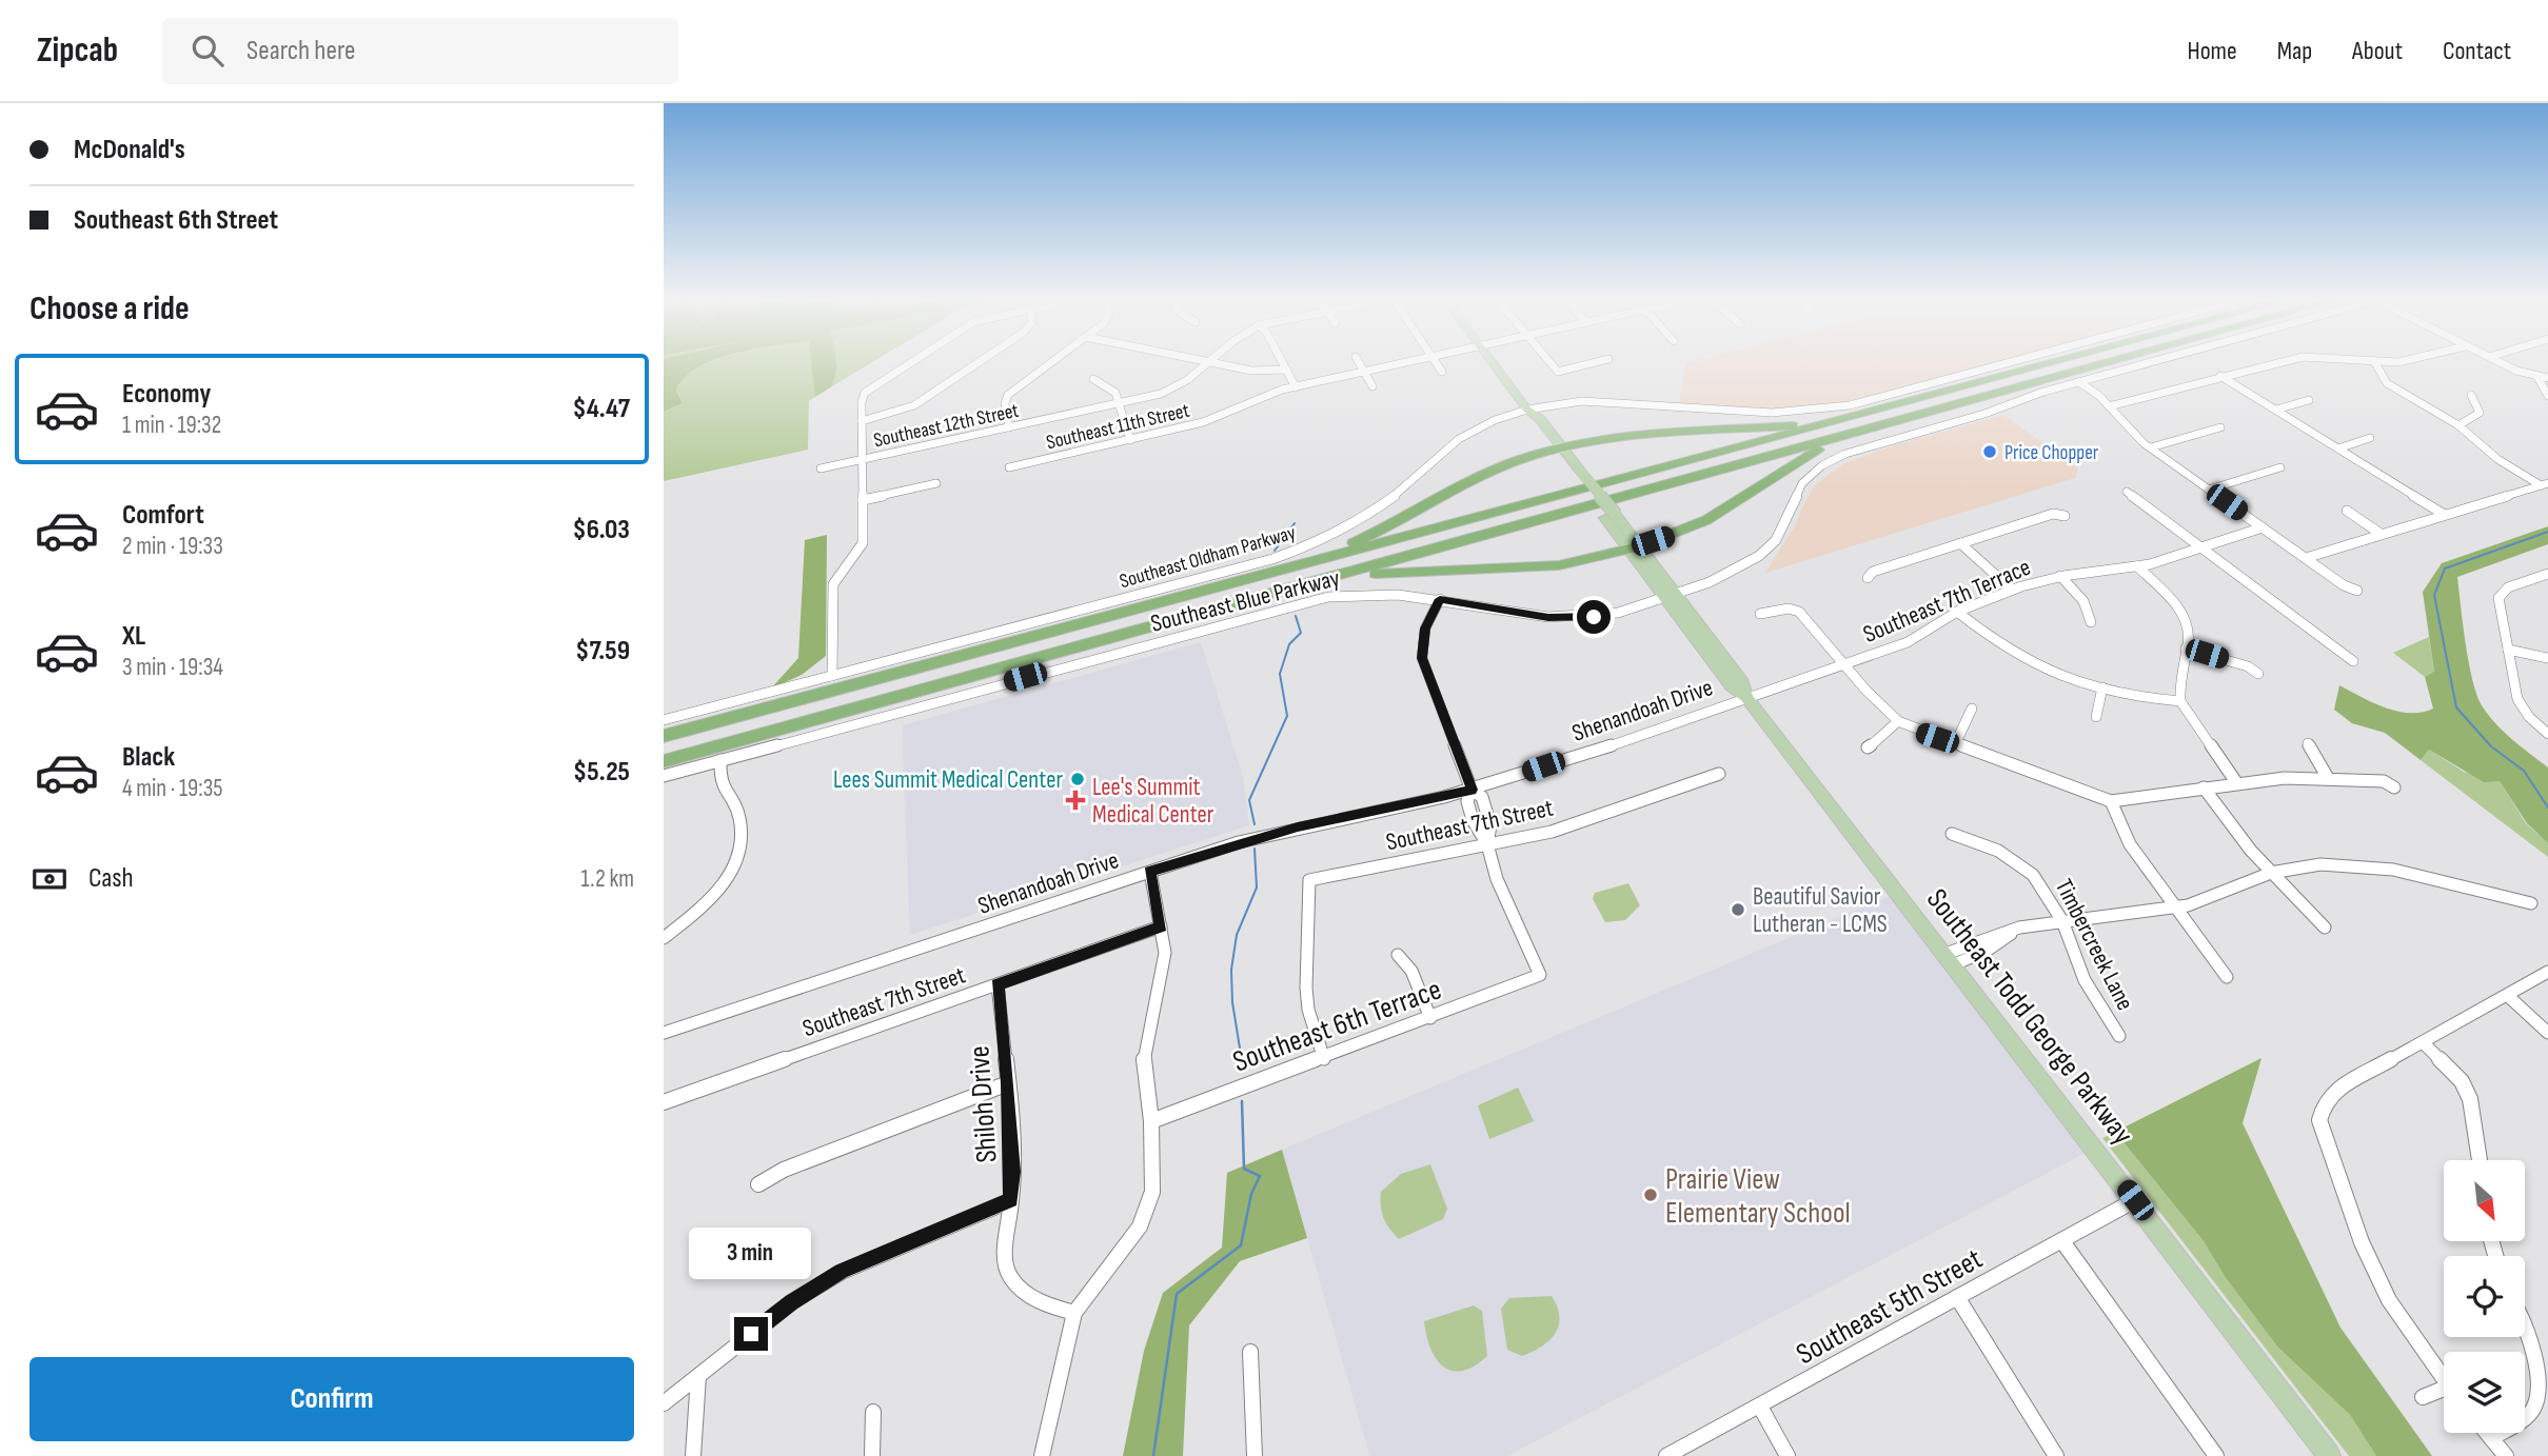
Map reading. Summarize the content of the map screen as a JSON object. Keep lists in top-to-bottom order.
{
  "streets": {
    "main road": ["Southeast Todd George Parkway"],
    "street": [
      "Southeast 12th Street",
      "Southeast 11th Street",
      "Southeast Oldham Parkway",
      "Southeast Blue Parkway",
      "Southeast 7th Terrace",
      "Shenandoah Drive",
      "Southeast 7th Street",
      "Timbercreek Lane",
      "Southeast 6th Terrace",
      "Shiloh Drive",
      "Southeast 5th Street"
    ]
  },
  "crossings": [
    ["Southeast 7th Terrace", "Shenandoah Drive"],
    ["Southeast 7th Terrace", "Southeast Todd George Parkway"],
    ["Shenandoah Drive", "Southeast Todd George Parkway"],
    ["Southeast 7th Street", "Southeast 6th Terrace"],
    ["Southeast 7th Street", "Shiloh Drive"],
    ["Southeast Todd George Parkway", "Southeast 5th Street"]
  ],
  "places": {
    "other": [
      "Price Chopper",
      "Lees Summit Medical Center",
      "Beautiful Savior Lutheran - LCMS",
      "Prairie View Elementary School"
    ],
    "health": ["Lee's Summit Medical Center"]
  },
  "north": "bottom right",
  "page": {
    "header": "Zipcab",
    "search": "Search here",
    "nav": [
      "Home",
      "Map",
      "About",
      "Contact"
    ],
    "banner": ["McDonald's", "Southeast 6th Street"],
    "heading": "Choose a ride",
    "list": [
      {
        "name": "Economy",
        "note": "1 min · 19:32",
        "value": "$4.47"
      },
      {
        "name": "Comfort",
        "note": "2 min · 19:33",
        "value": "$6.03"
      },
      {
        "name": "XL",
        "note": "3 min · 19:34",
        "value": "$7.59"
      },
      {
        "name": "Black",
        "note": "4 min · 19:35",
        "value": "$5.25"
      }
    ],
    "pay": ["Cash", "1.2 km"],
    "bubble": "3 min",
    "buttons": "Confirm"
  }
}
